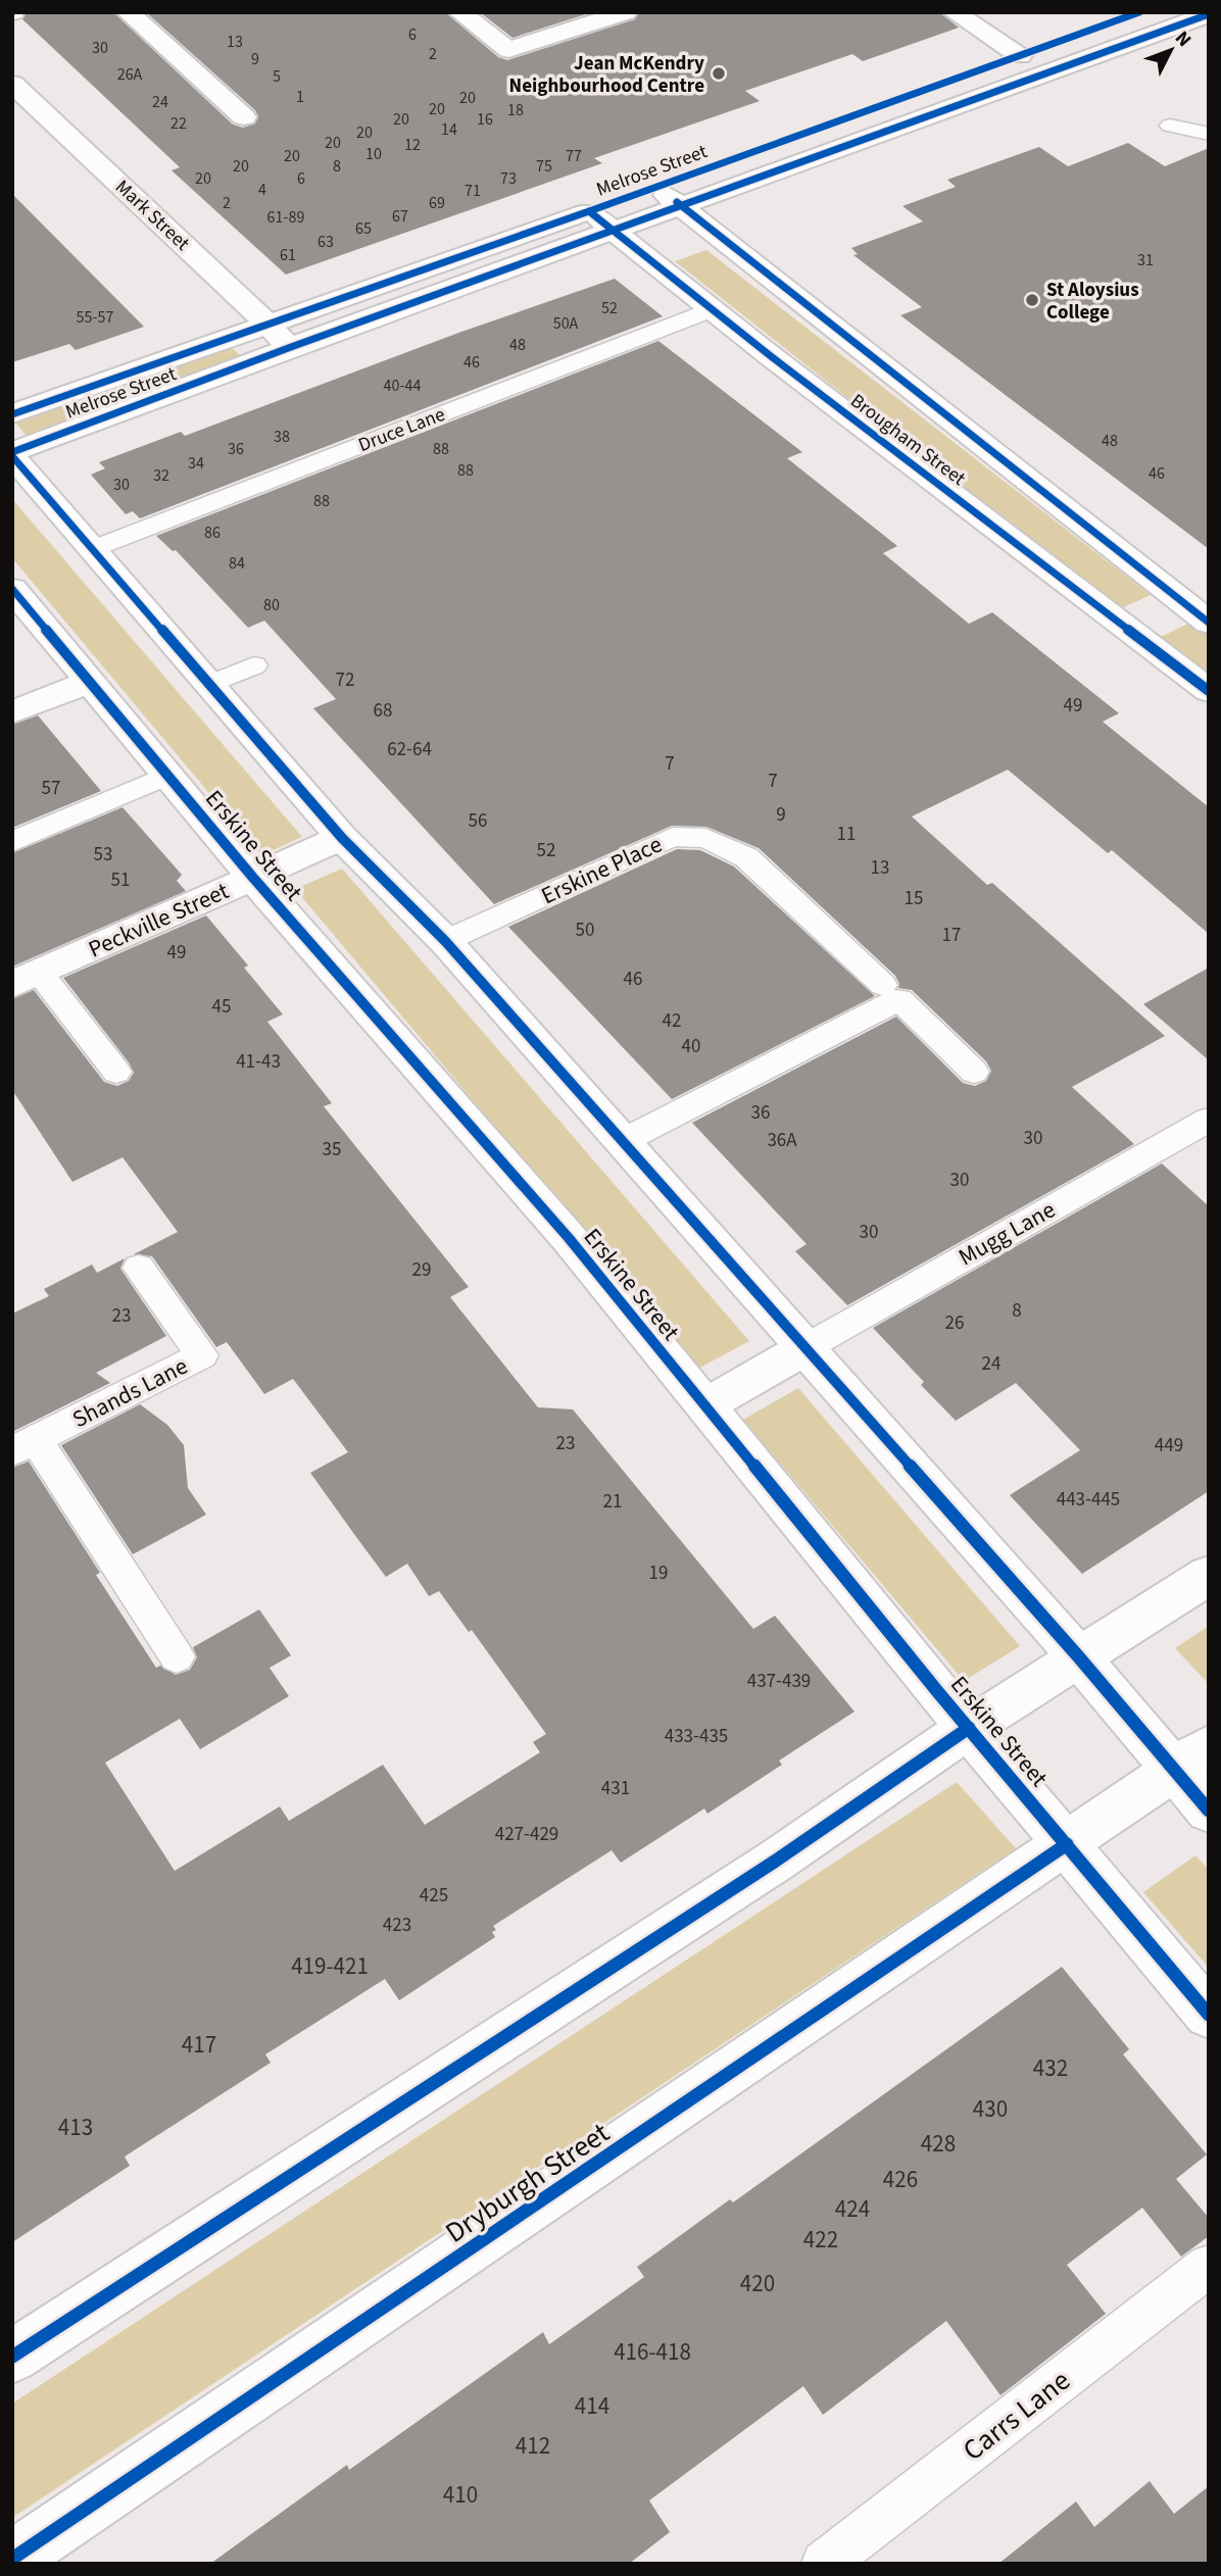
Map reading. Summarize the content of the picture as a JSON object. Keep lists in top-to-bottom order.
{
  "streets": {
    "street": [
      "Melrose Street",
      "Mark Street",
      "Brougham Street",
      "Erskine Street",
      "Peckville Street",
      "Dryburgh Street"
    ],
    "lane": [
      "Druce Lane",
      "Erskine Place",
      "Mugg Lane",
      "Shands Lane",
      "Carrs Lane"
    ]
  },
  "crossings": [
    ["Melrose Street", "Mark Street"],
    ["Melrose Street", "Brougham Street"],
    ["Druce Lane", "Brougham Street"],
    ["Erskine Street", "Peckville Street"],
    ["Erskine Street", "Dryburgh Street"]
  ],
  "places": ["Jean McKendry Neighbourhood Centre", "St Aloysius College"],
  "house_numbers": [
    "6",
    "13",
    "30",
    "2",
    "9",
    "26A",
    "5",
    "1",
    "20",
    "24",
    "20",
    "18",
    "20",
    "16",
    "22",
    "14",
    "20",
    "20",
    "12",
    "10",
    "20",
    "77",
    "20",
    "8",
    "75",
    "20",
    "6",
    "73",
    "4",
    "71",
    "2",
    "69",
    "67",
    "61-89",
    "65",
    "63",
    "61",
    "31",
    "52",
    "55-57",
    "50A",
    "48",
    "46",
    "40-44",
    "38",
    "48",
    "36",
    "88",
    "34",
    "88",
    "46",
    "32",
    "30",
    "88",
    "86",
    "84",
    "80",
    "72",
    "49",
    "68",
    "62-64",
    "7",
    "7",
    "57",
    "9",
    "56",
    "11",
    "52",
    "53",
    "13",
    "51",
    "15",
    "50",
    "17",
    "49",
    "46",
    "45",
    "42",
    "40",
    "41-43",
    "36",
    "30",
    "36A",
    "35",
    "30",
    "30",
    "29",
    "8",
    "23",
    "26",
    "24",
    "23",
    "449",
    "443-445",
    "21",
    "19",
    "437-439",
    "433-435",
    "431",
    "427-429",
    "425",
    "423",
    "419-421",
    "417",
    "432",
    "430",
    "413",
    "428",
    "426",
    "424",
    "422",
    "420",
    "416-418",
    "414",
    "412",
    "410"
  ],
  "north": "top right"
}
